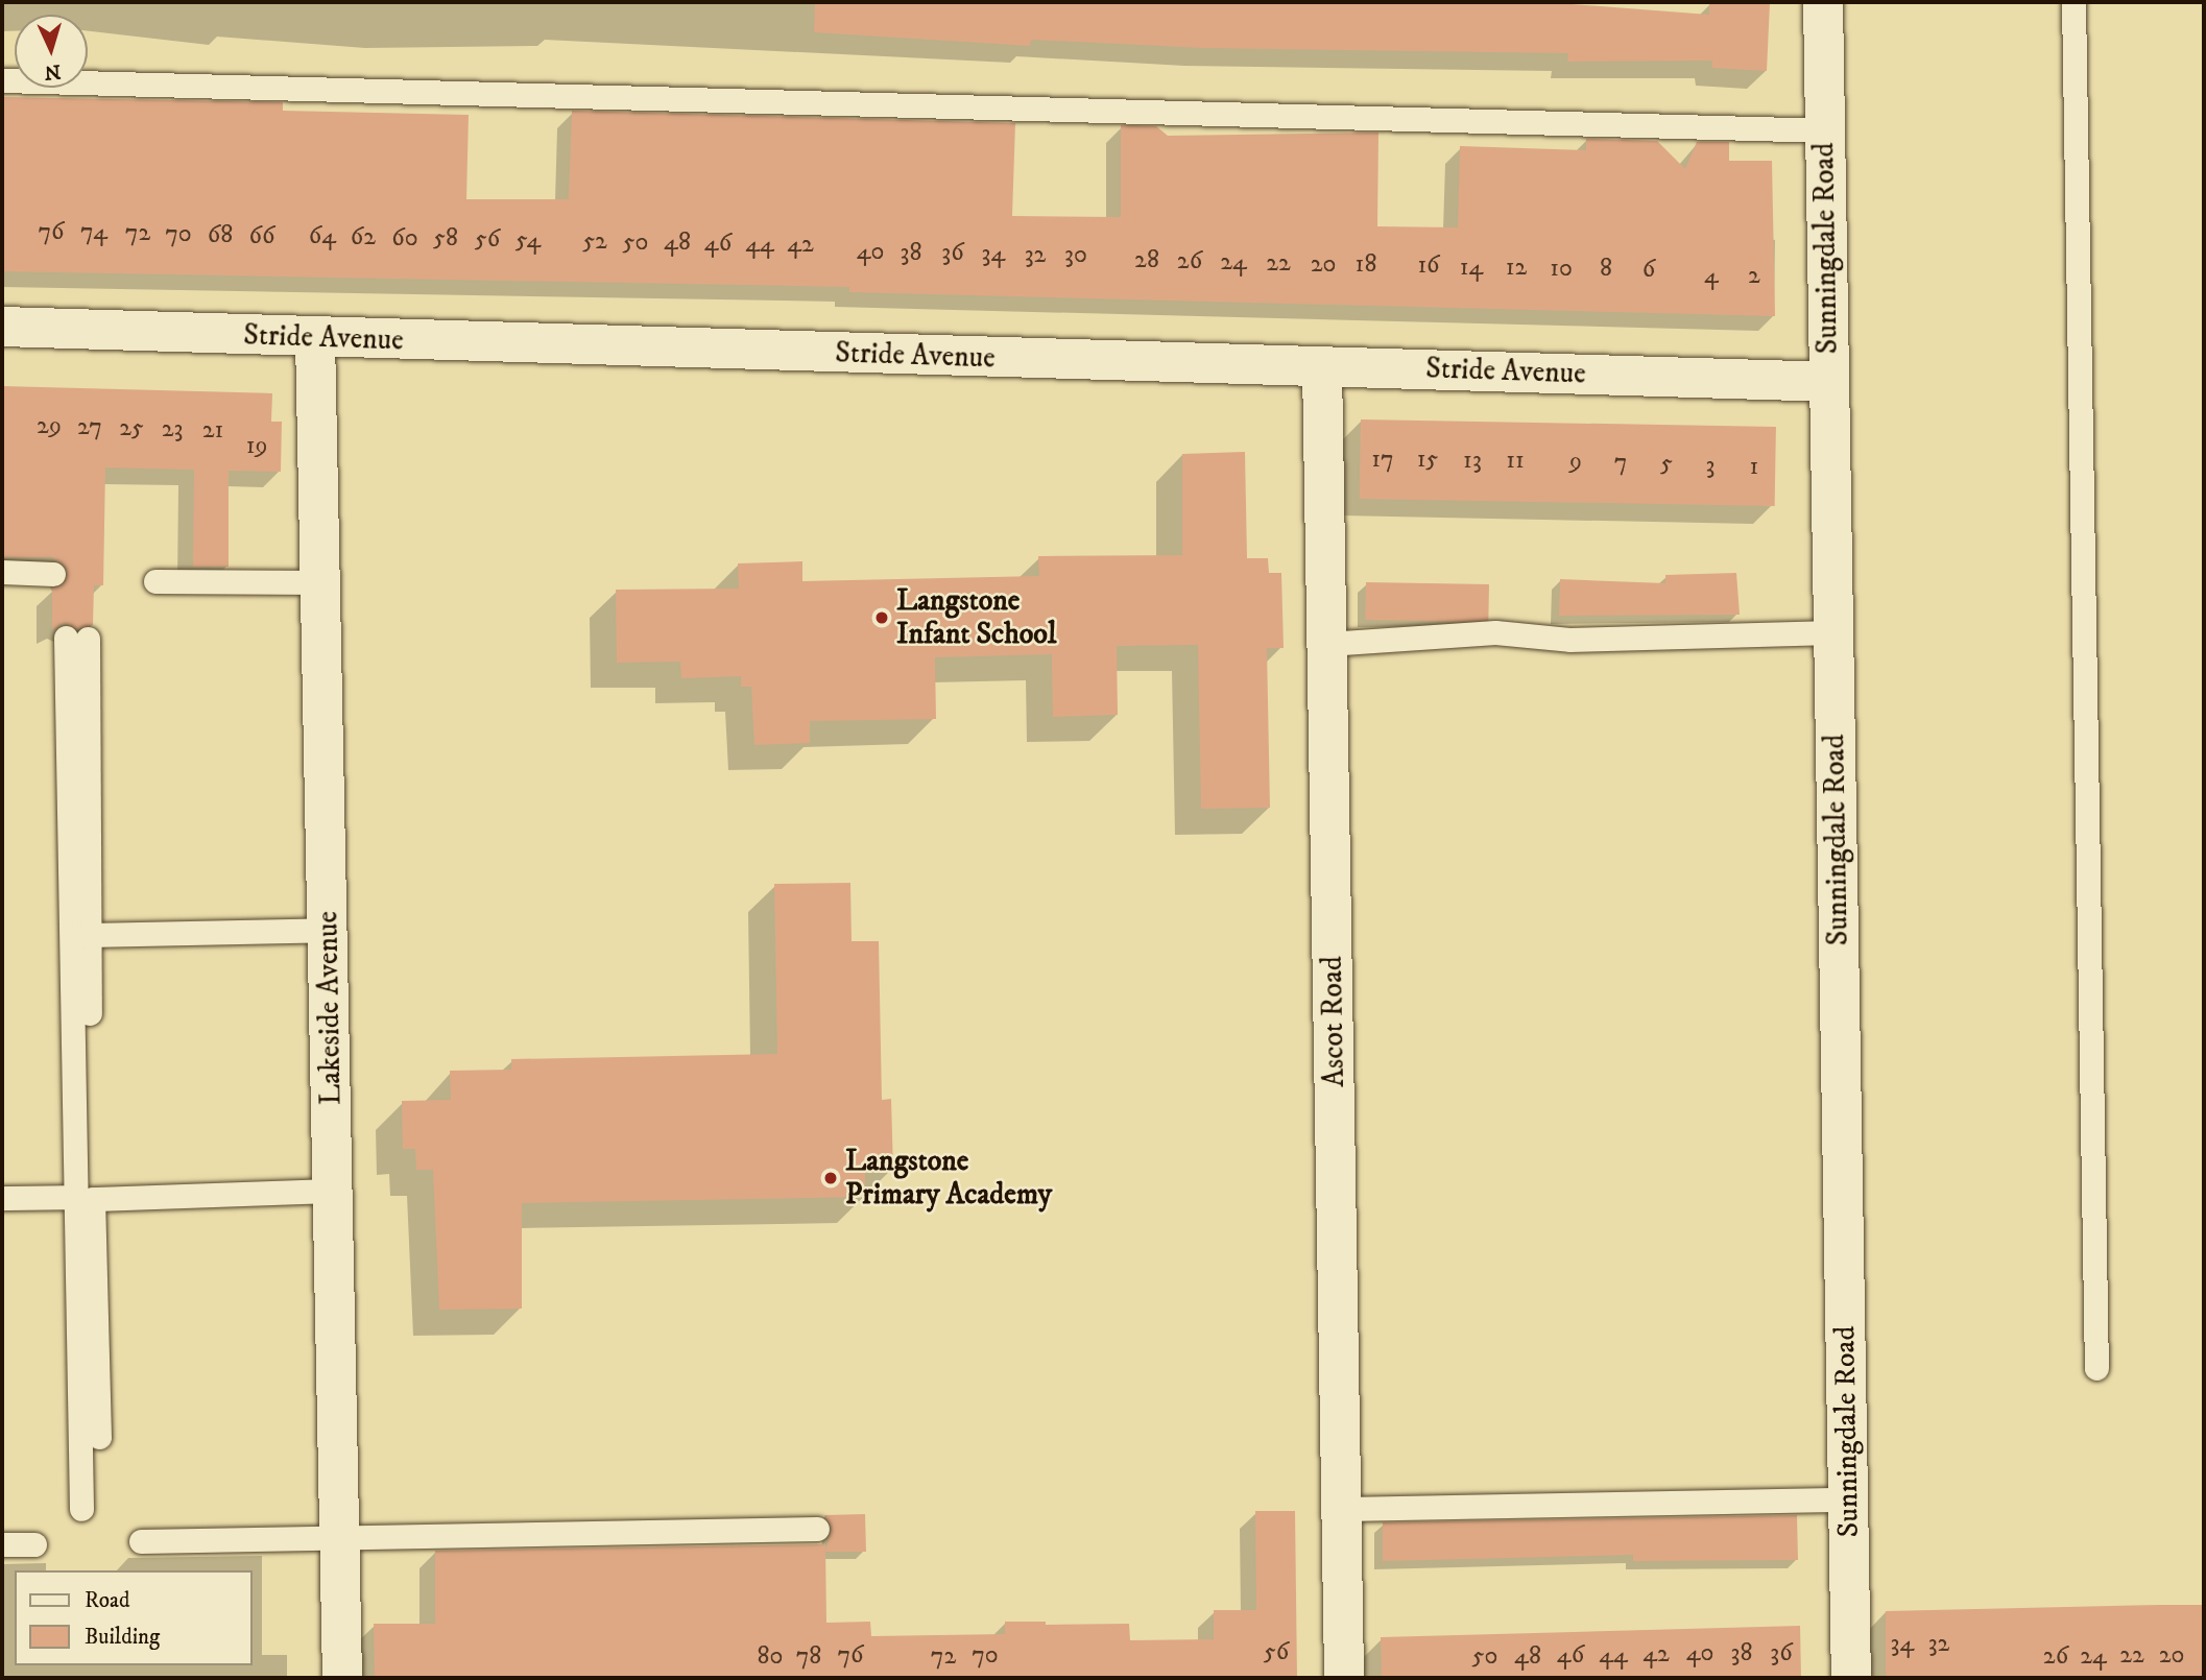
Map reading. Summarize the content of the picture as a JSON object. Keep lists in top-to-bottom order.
{
  "streets": {
    "street": [
      "Sunningdale Road",
      "Stride Avenue",
      "Lakeside Avenue",
      "Ascot Road"
    ]
  },
  "crossings": [
    ["Sunningdale Road", "Stride Avenue"],
    ["Stride Avenue", "Lakeside Avenue"],
    ["Stride Avenue", "Ascot Road"]
  ],
  "places": ["Langstone Infant School", "Langstone Primary Academy"],
  "house_numbers": [
    "76",
    "74",
    "72",
    "70",
    "68",
    "66",
    "64",
    "62",
    "60",
    "58",
    "56",
    "54",
    "52",
    "50",
    "48",
    "46",
    "44",
    "42",
    "40",
    "38",
    "36",
    "34",
    "32",
    "30",
    "28",
    "26",
    "24",
    "22",
    "20",
    "18",
    "16",
    "14",
    "12",
    "10",
    "8",
    "6",
    "4",
    "2",
    "29",
    "27",
    "25",
    "23",
    "21",
    "19",
    "17",
    "15",
    "13",
    "11",
    "9",
    "7",
    "5",
    "3",
    "1",
    "34",
    "32",
    "56",
    "40",
    "38",
    "36",
    "42",
    "76",
    "70",
    "46",
    "44",
    "22",
    "20",
    "80",
    "78",
    "72",
    "50",
    "48",
    "26",
    "24"
  ],
  "legend": ["Road", "Building"],
  "north": "bottom"
}
